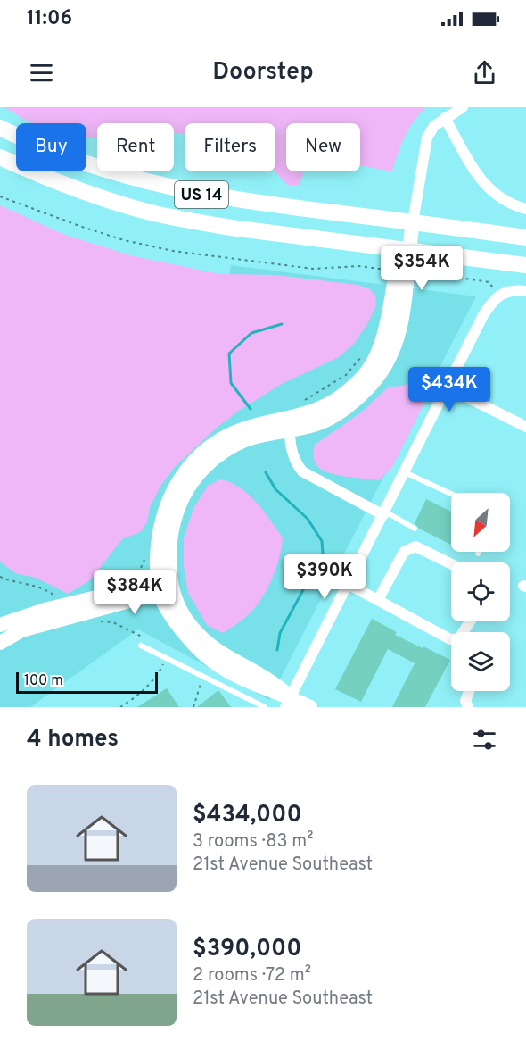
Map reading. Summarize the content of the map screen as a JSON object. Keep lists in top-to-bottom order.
{
  "streets": {
    "main road": ["US 14"]
  },
  "scale_bar": "100 m",
  "north": "bottom left",
  "page": {
    "status": "11:06",
    "header": "Doorstep",
    "chip": [
      "Buy",
      "Rent",
      "Filters",
      "New"
    ],
    "price": [
      "$354K",
      "$434K",
      "$390K",
      "$384K"
    ],
    "scale": "100 m",
    "heading": "4 homes",
    "list": [
      {
        "name": "$434,000",
        "note": "3 rooms · 83 m² · 21st Avenue Southeast"
      },
      {
        "name": "$390,000",
        "note": "2 rooms · 72 m² · 21st Avenue Southeast"
      }
    ]
  }
}
